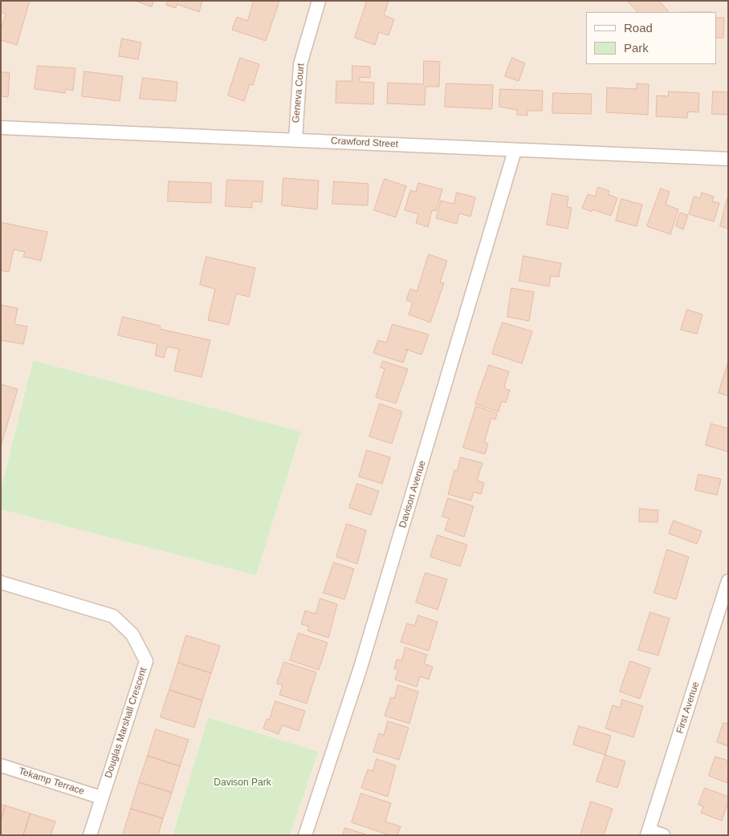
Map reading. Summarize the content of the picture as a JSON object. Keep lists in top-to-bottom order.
{
  "streets": {
    "street": [
      "Geneva Court",
      "Crawford Street",
      "Davison Avenue",
      "First Avenue",
      "Douglas Marshall Crescent",
      "Tekamp Terrace"
    ]
  },
  "crossings": [
    ["Geneva Court", "Crawford Street"],
    ["Crawford Street", "Davison Avenue"],
    ["Douglas Marshall Crescent", "Tekamp Terrace"]
  ],
  "parks": ["Davison Park"],
  "legend": ["Road", "Park"]
}
